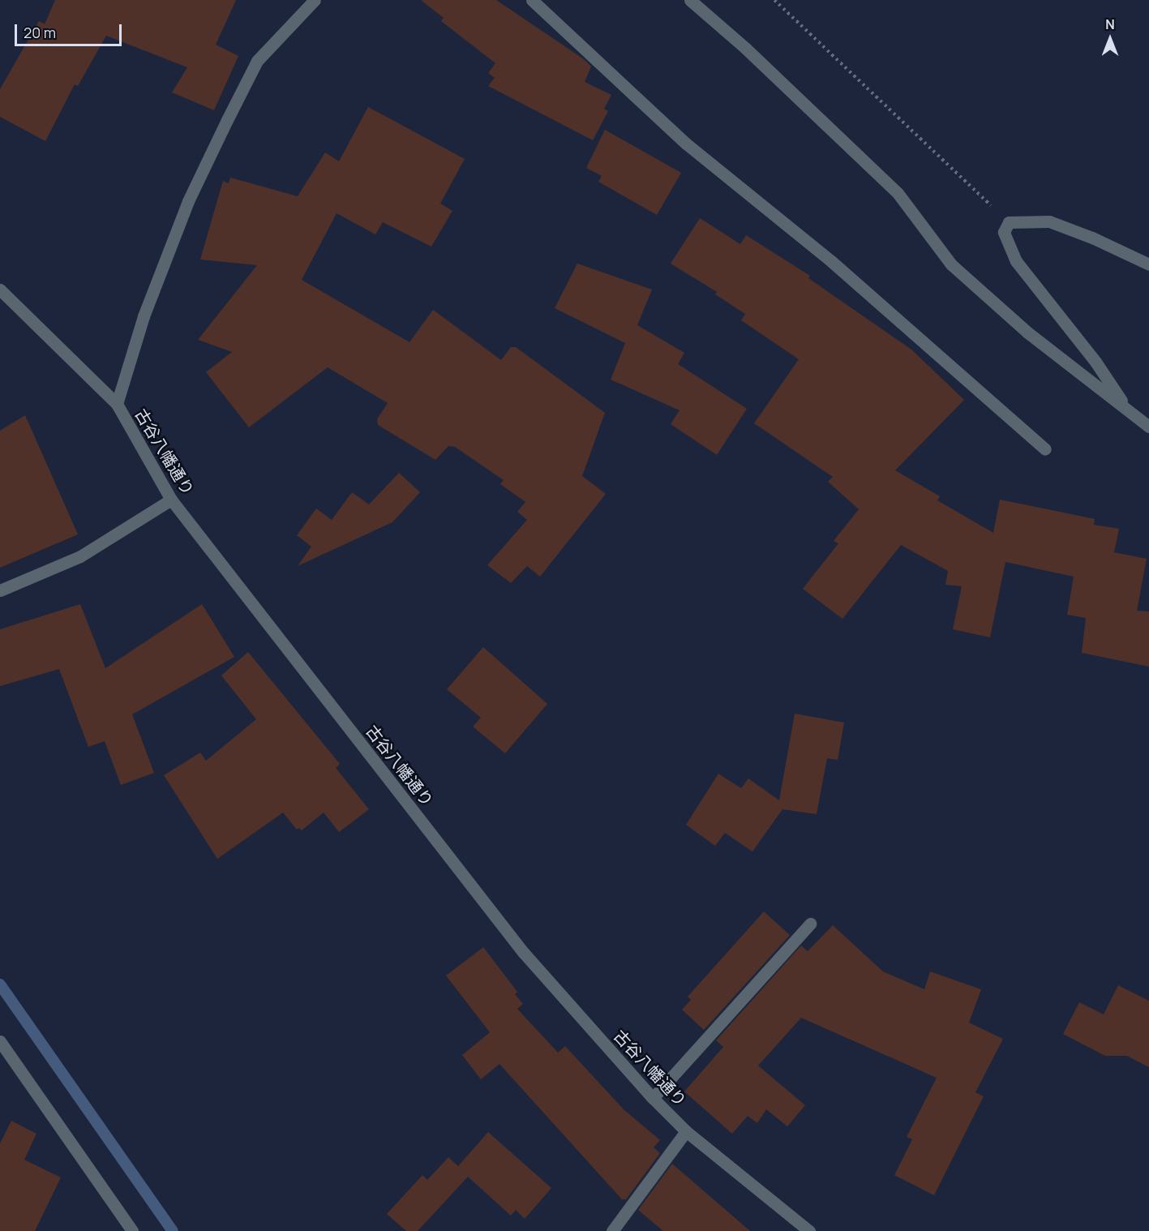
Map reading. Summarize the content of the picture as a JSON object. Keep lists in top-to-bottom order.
{
  "streets": {
    "street": ["古谷八幡通り"]
  },
  "scale_bar": "20 m",
  "north": "top"
}
